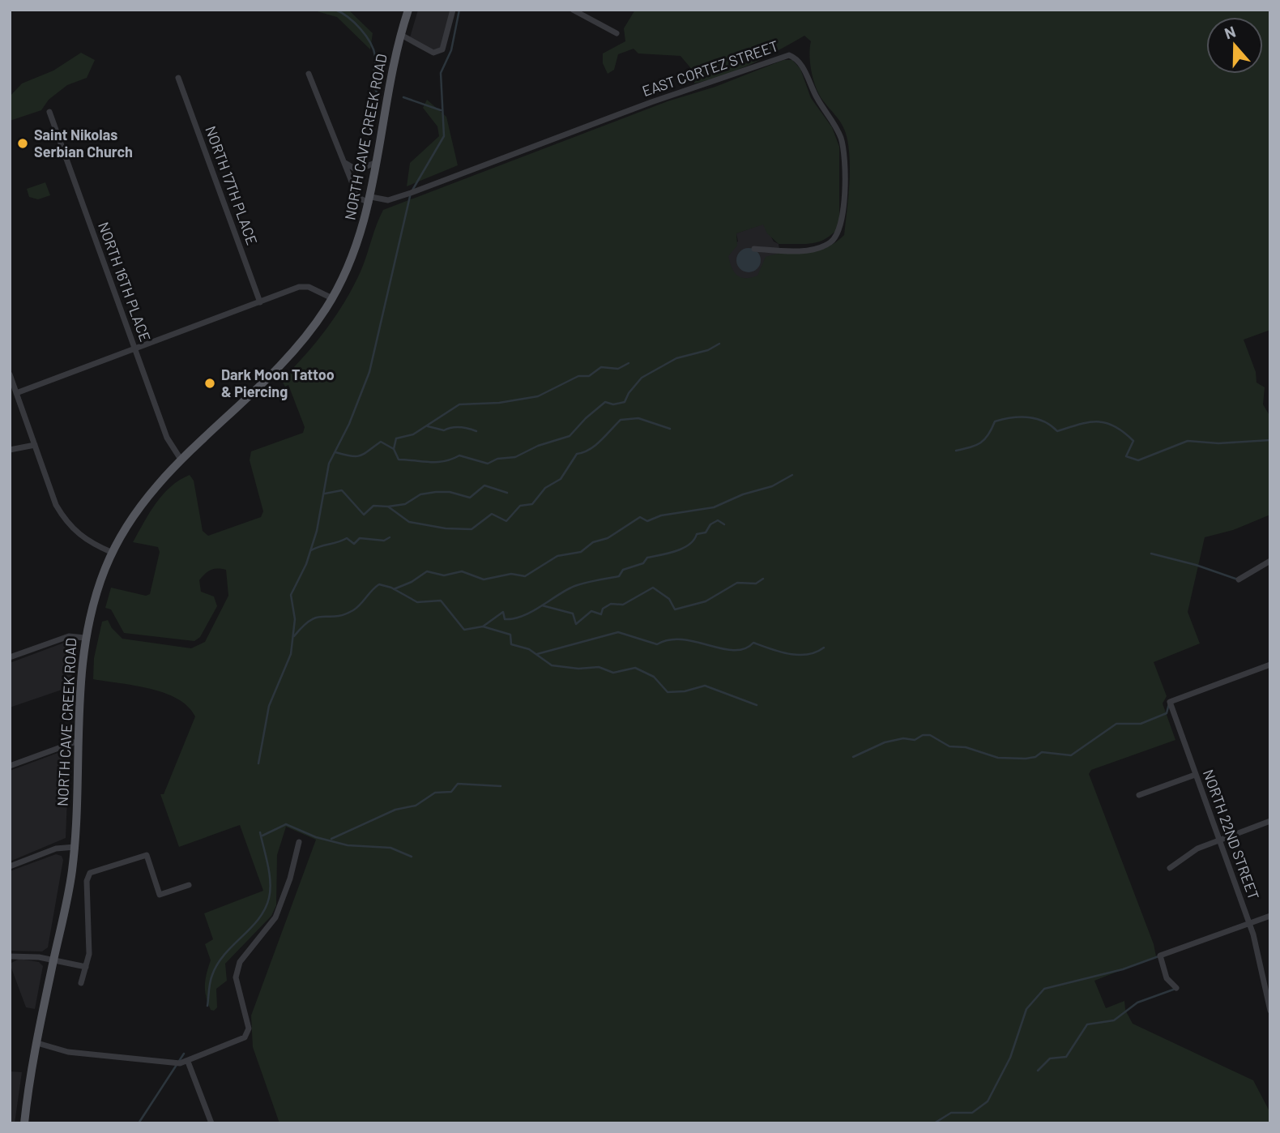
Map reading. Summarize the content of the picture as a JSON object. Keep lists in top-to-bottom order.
{
  "streets": {
    "main road": ["NORTH CAVE CREEK ROAD"],
    "street": [
      "EAST CORTEZ STREET",
      "NORTH 17TH PLACE",
      "NORTH 16TH PLACE",
      "NORTH 22ND STREET"
    ]
  },
  "crossings": [
    ["EAST CORTEZ STREET", "NORTH CAVE CREEK ROAD"],
    ["NORTH CAVE CREEK ROAD", "NORTH 16TH PLACE"]
  ],
  "places": ["Saint Nikolas Serbian Church", "Dark Moon Tattoo & Piercing"],
  "north": "top"
}
